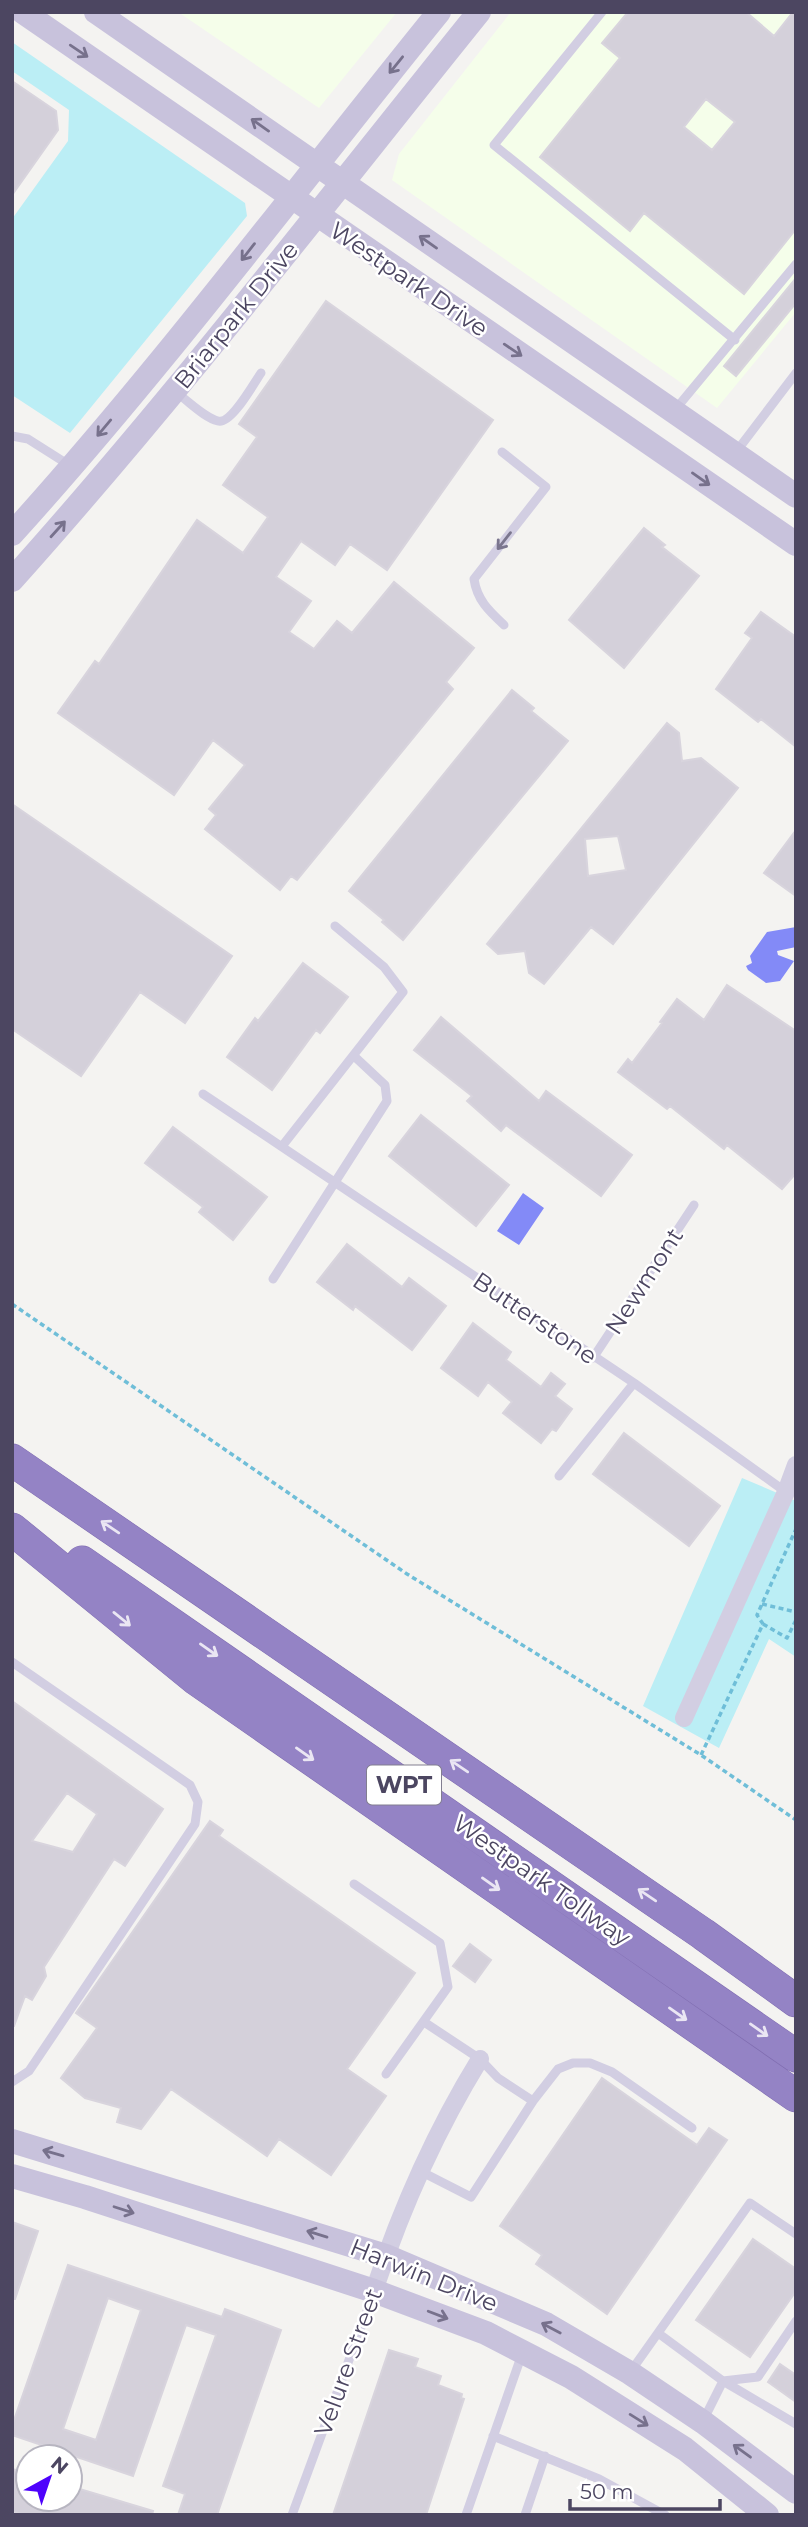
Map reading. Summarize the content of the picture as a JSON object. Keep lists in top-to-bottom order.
{
  "streets": {
    "highway": ["WPT", "Westpark Tollway"],
    "main road": ["Westpark Drive", "Briarpark Drive", "Harwin Drive"],
    "street": ["Velure Street"],
    "lane": ["Newmont", "Butterstone"]
  },
  "crossings": [
    ["Westpark Drive", "Briarpark Drive"],
    ["Newmont", "Butterstone"],
    ["Harwin Drive", "Velure Street"]
  ],
  "scale_bar": "50 m",
  "north": "top right"
}
